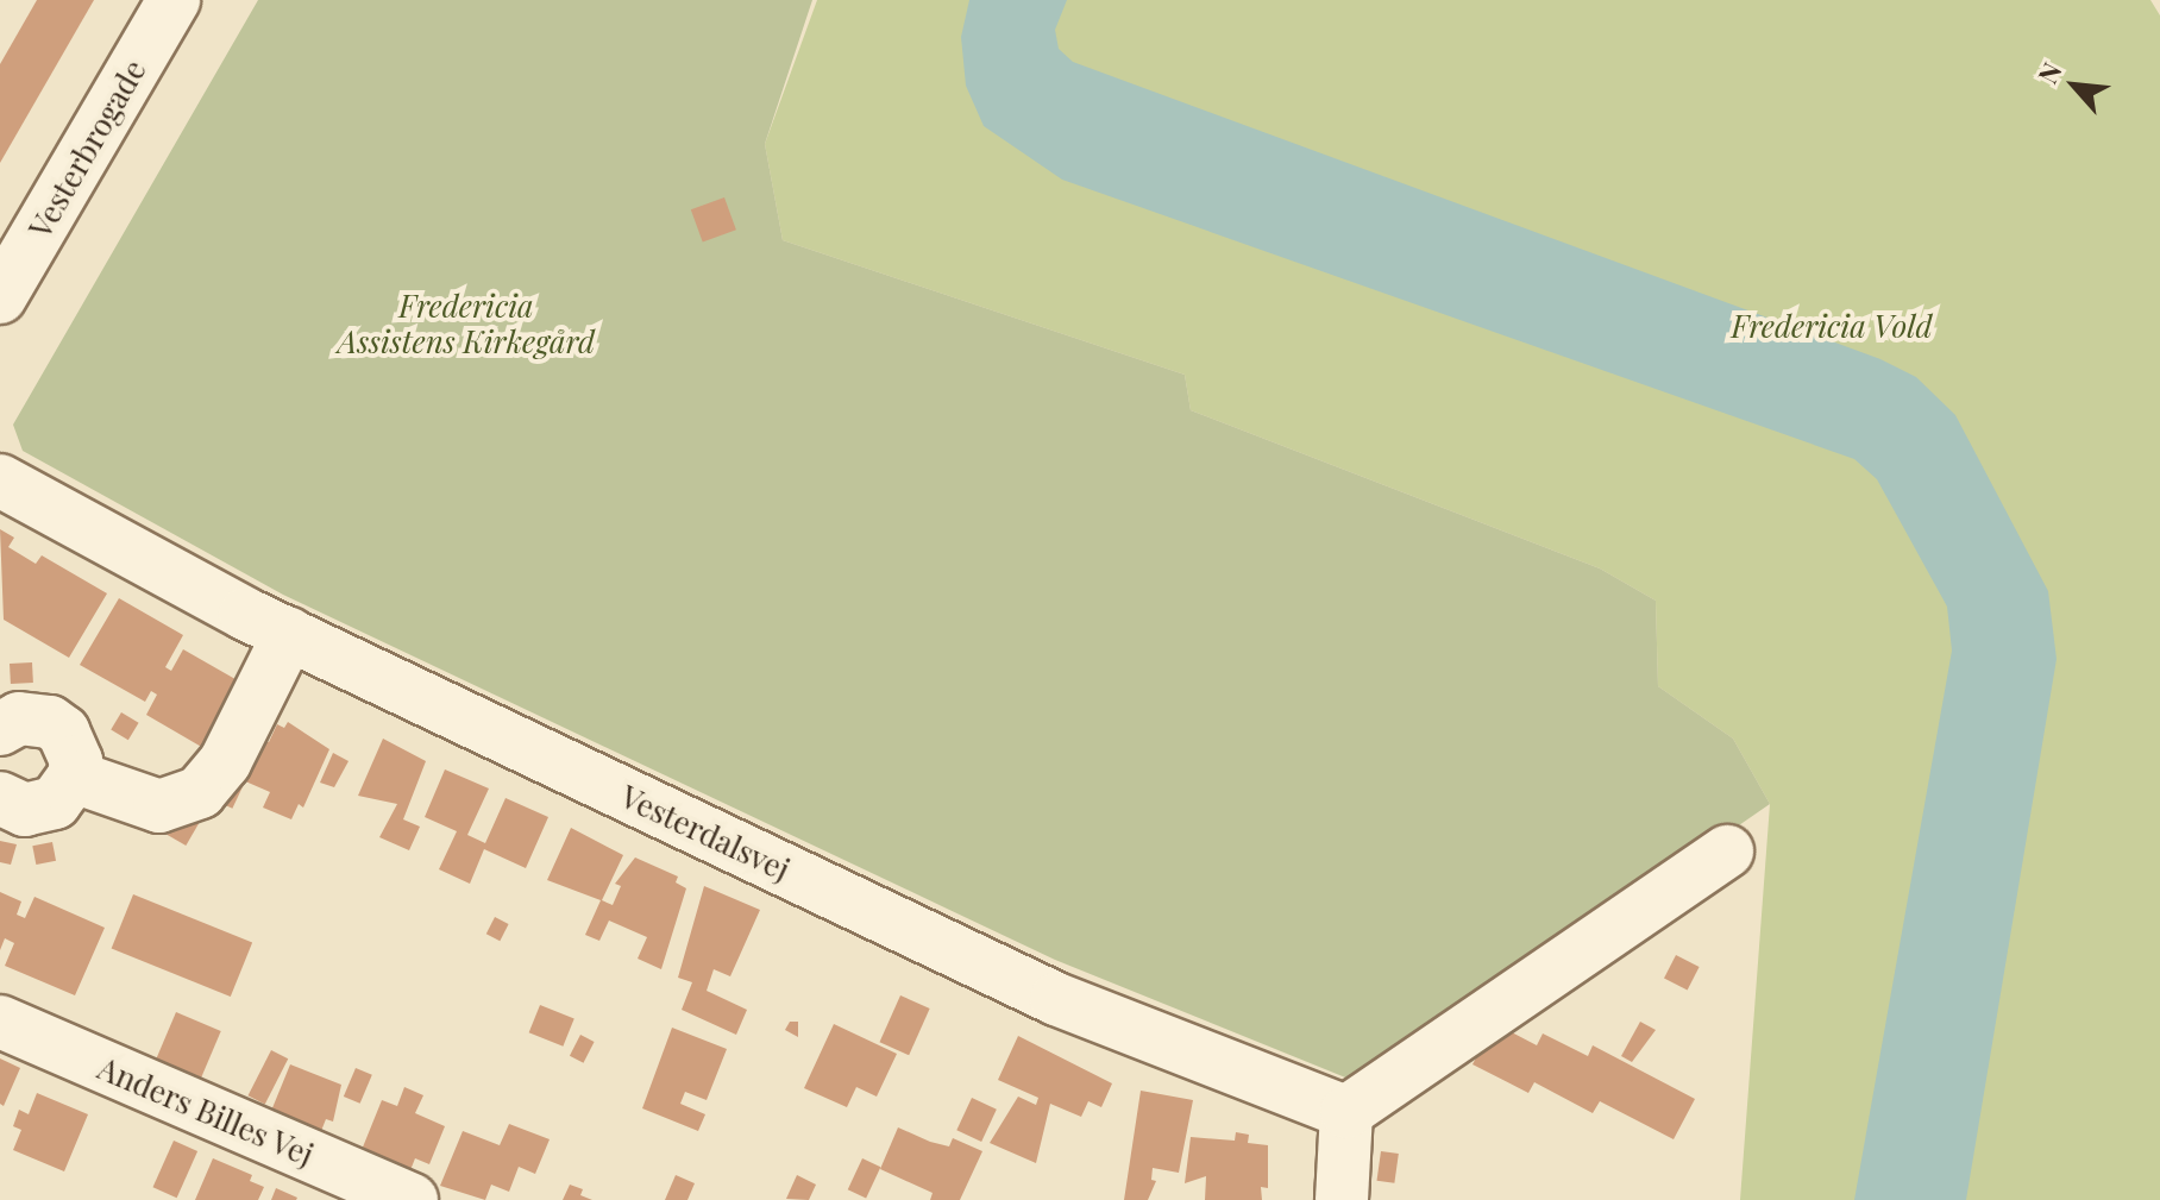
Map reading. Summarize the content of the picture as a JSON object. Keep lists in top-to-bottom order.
{
  "streets": {
    "street": ["Vesterbrogade", "Vesterdalsvej", "Anders Billes Vej"]
  },
  "parks": ["Fredericia Assistens Kirkegård", "Fredericia Vold"],
  "north": "top left"
}
